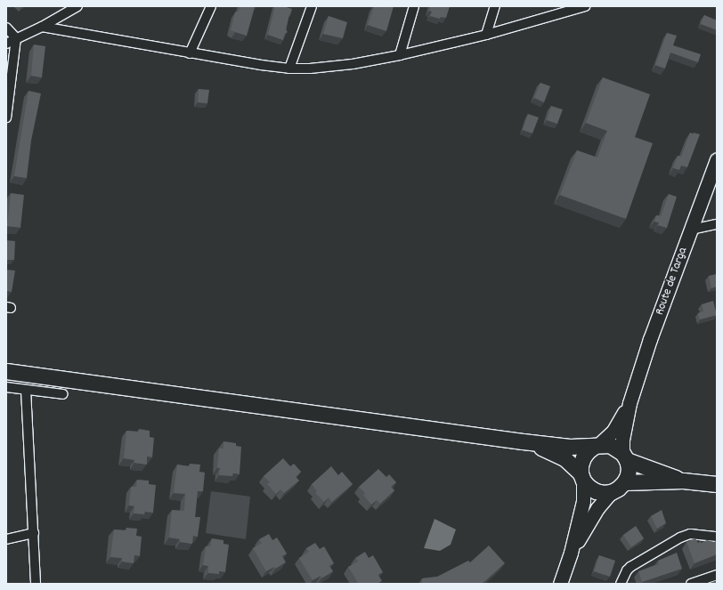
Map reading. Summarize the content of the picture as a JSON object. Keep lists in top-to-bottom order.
{
  "streets": {
    "main road": ["Route de Targa"]
  }
}
